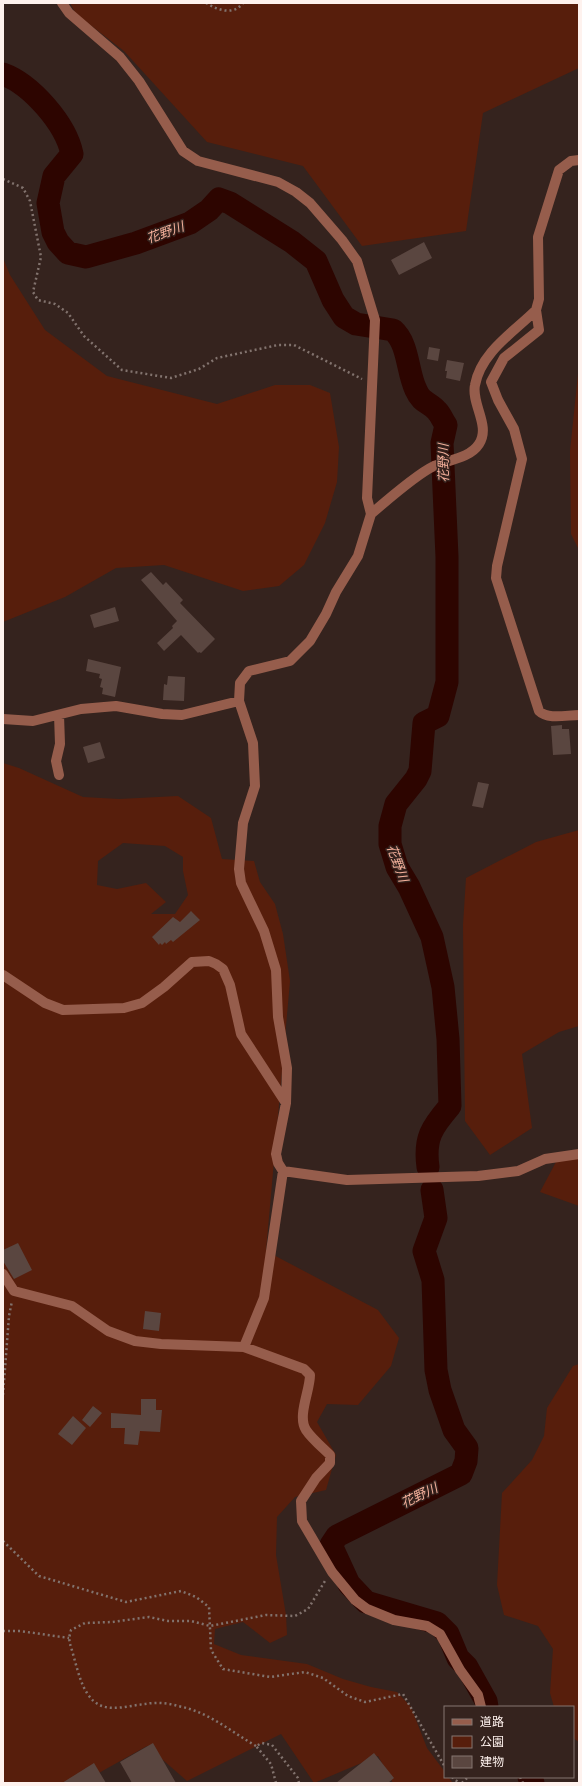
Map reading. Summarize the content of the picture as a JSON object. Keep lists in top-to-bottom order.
{
  "water": ["花野川"],
  "legend": ["道路", "公園", "建物"]
}
